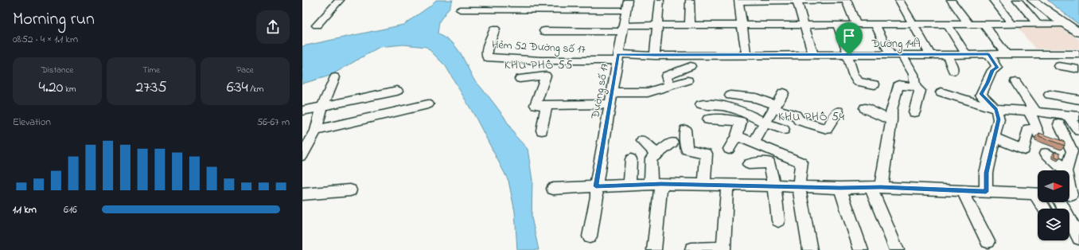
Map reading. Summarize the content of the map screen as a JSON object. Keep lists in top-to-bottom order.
{
  "streets": {
    "street": ["Đường 14A", "Hẻm 52 Đường số 17", "Đường số 17"]
  },
  "crossings": [
    ["Đường 14A", "Hẻm 52 Đường số 17"],
    ["Đường 14A", "Đường số 17"],
    ["Hẻm 52 Đường số 17", "Đường số 17"]
  ],
  "districts": ["KHU PHỐ 55", "KHU PHỐ 54"],
  "north": "right",
  "page": {
    "heading": ["Morning run", "08:52 · 4 × 1.1 km"],
    "stats": [
      ["Distance", "4.20 km"],
      ["Time", "27:35"],
      ["Pace", "6:34 /km"]
    ],
    "chart": ["Elevation", "56–67 m"],
    "list": [
      {
        "name": "1.1 km",
        "note": "6:16"
      }
    ]
  }
}
